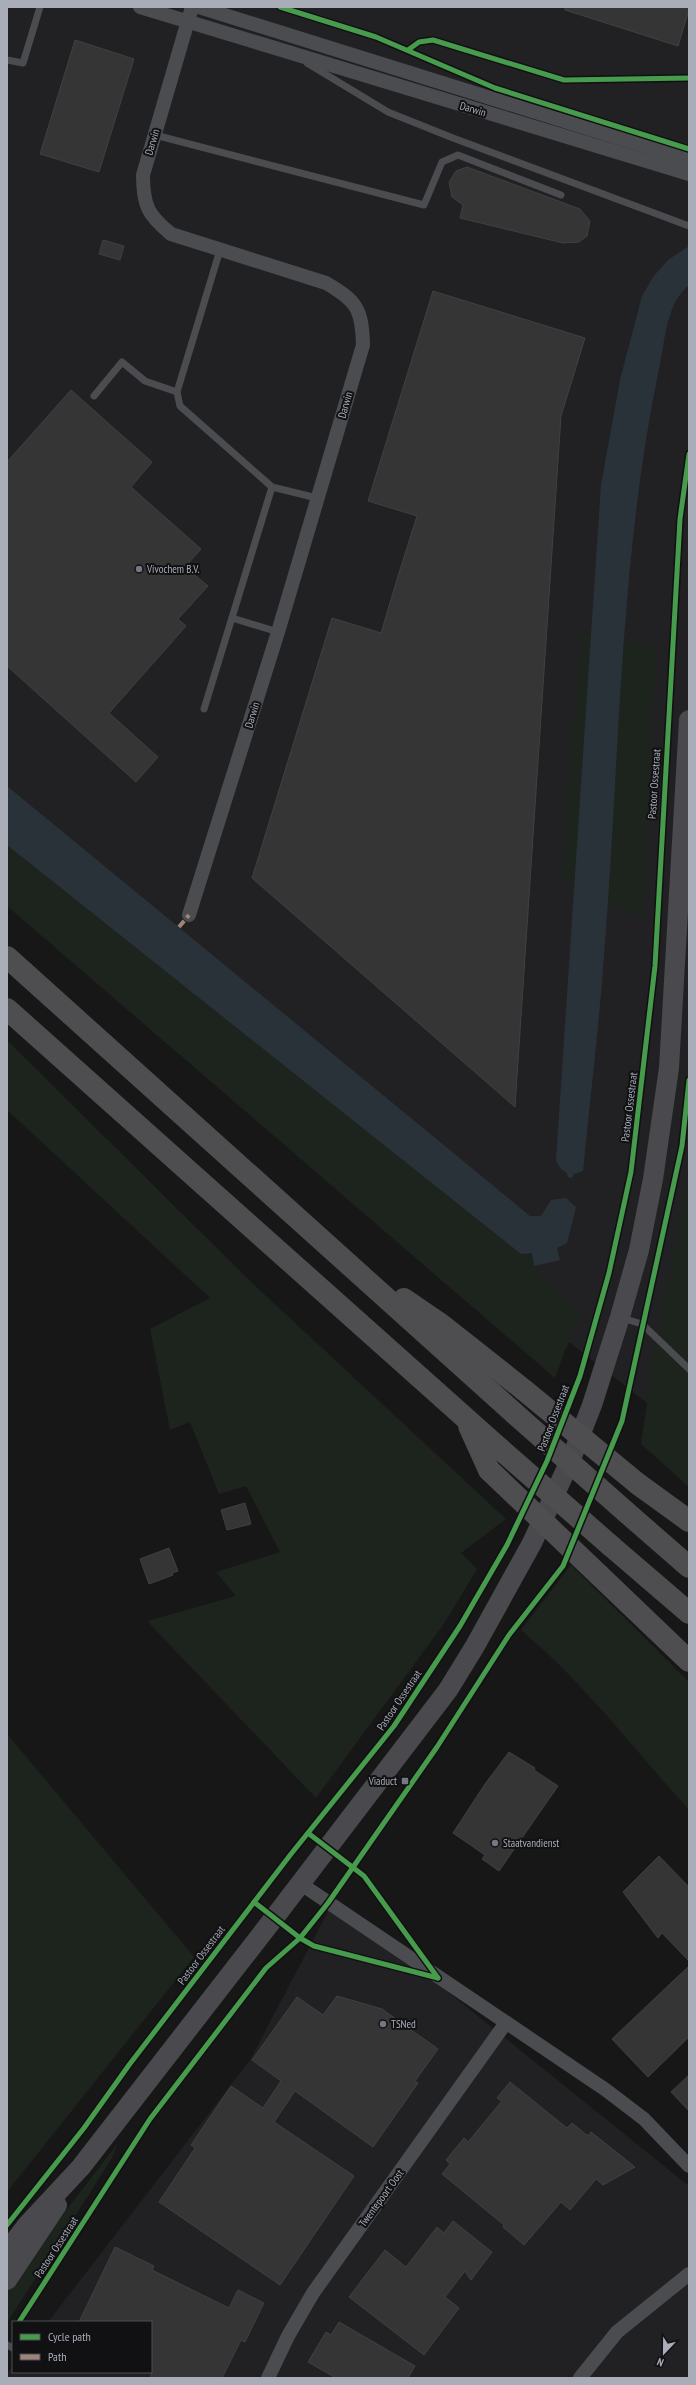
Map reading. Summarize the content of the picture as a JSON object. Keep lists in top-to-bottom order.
{
  "streets": {
    "main road": ["Pastoor Ossestraat"],
    "street": ["Darwin", "Twentepoort Oost"]
  },
  "places": {
    "other": ["Vivochem B.V.", "Staatvandienst", "TSNed"],
    "transit": ["Viaduct"]
  },
  "legend": ["Cycle path", "Path"],
  "north": "bottom"
}
